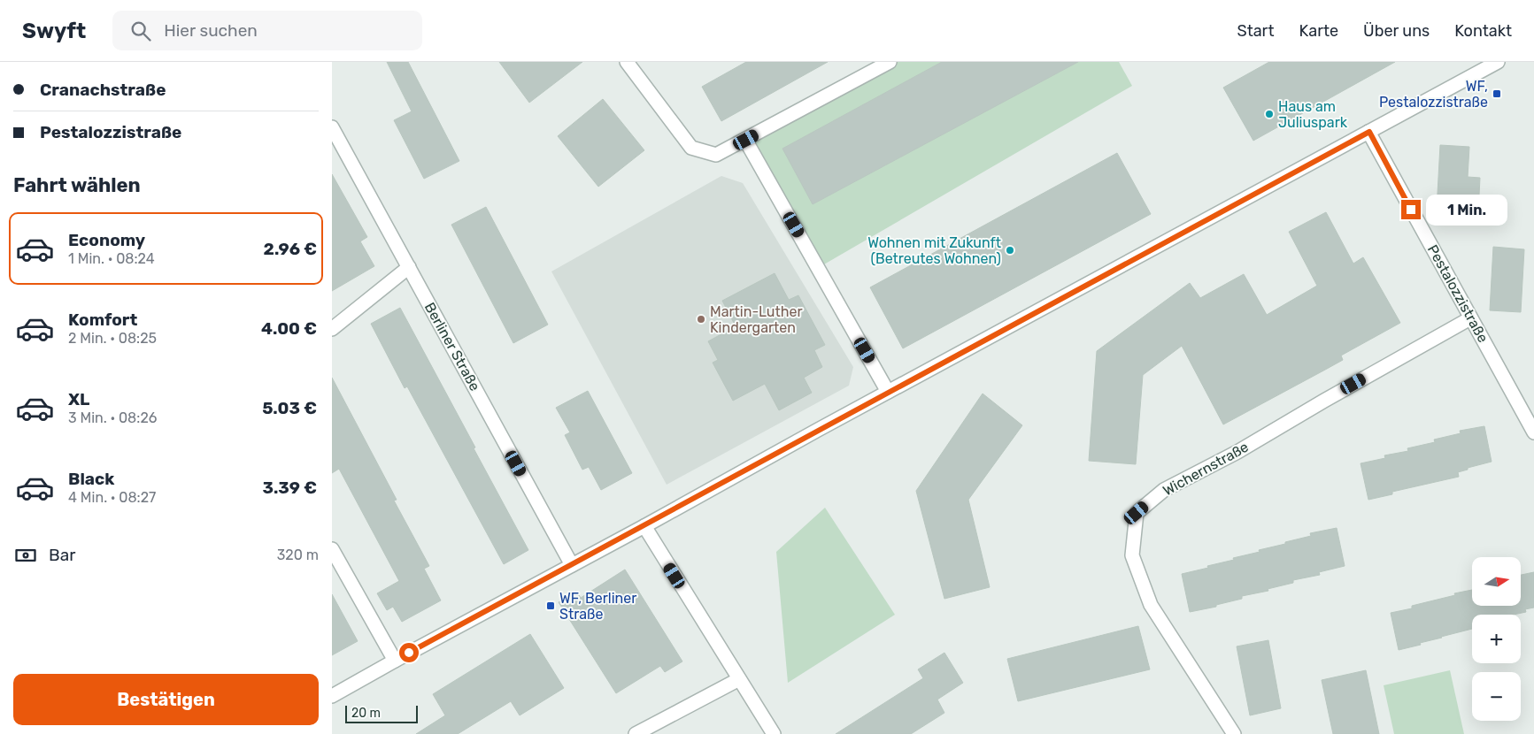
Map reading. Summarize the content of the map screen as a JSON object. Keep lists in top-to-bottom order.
{
  "streets": {
    "street": ["Pestalozzistraße", "Berliner Straße", "Wichernstraße"]
  },
  "crossings": [
    ["Pestalozzistraße", "Wichernstraße"]
  ],
  "places": {
    "transit": ["WF, Pestalozzistraße", "WF, Berliner Straße"],
    "other": ["Haus am Juliuspark", "Wohnen mit Zukunft (Betreutes Wohnen)", "Martin-Luther Kindergarten"]
  },
  "scale_bar": "20 m",
  "north": "right",
  "page": {
    "header": "Swyft",
    "search": "Hier suchen",
    "nav": [
      "Start",
      "Karte",
      "Über uns",
      "Kontakt"
    ],
    "banner": ["Cranachstraße", "Pestalozzistraße"],
    "heading": "Fahrt wählen",
    "bubble": "1 Min.",
    "list": [
      {
        "name": "Economy",
        "note": "1 Min. · 08:24",
        "value": "2.96 €"
      },
      {
        "name": "Komfort",
        "note": "2 Min. · 08:25",
        "value": "4.00 €"
      },
      {
        "name": "XL",
        "note": "3 Min. · 08:26",
        "value": "5.03 €"
      },
      {
        "name": "Black",
        "note": "4 Min. · 08:27",
        "value": "3.39 €"
      }
    ],
    "pay": ["Bar", "320 m"],
    "map_buttons": ["+", "−"],
    "buttons": "Bestätigen",
    "scale": "20 m"
  }
}
